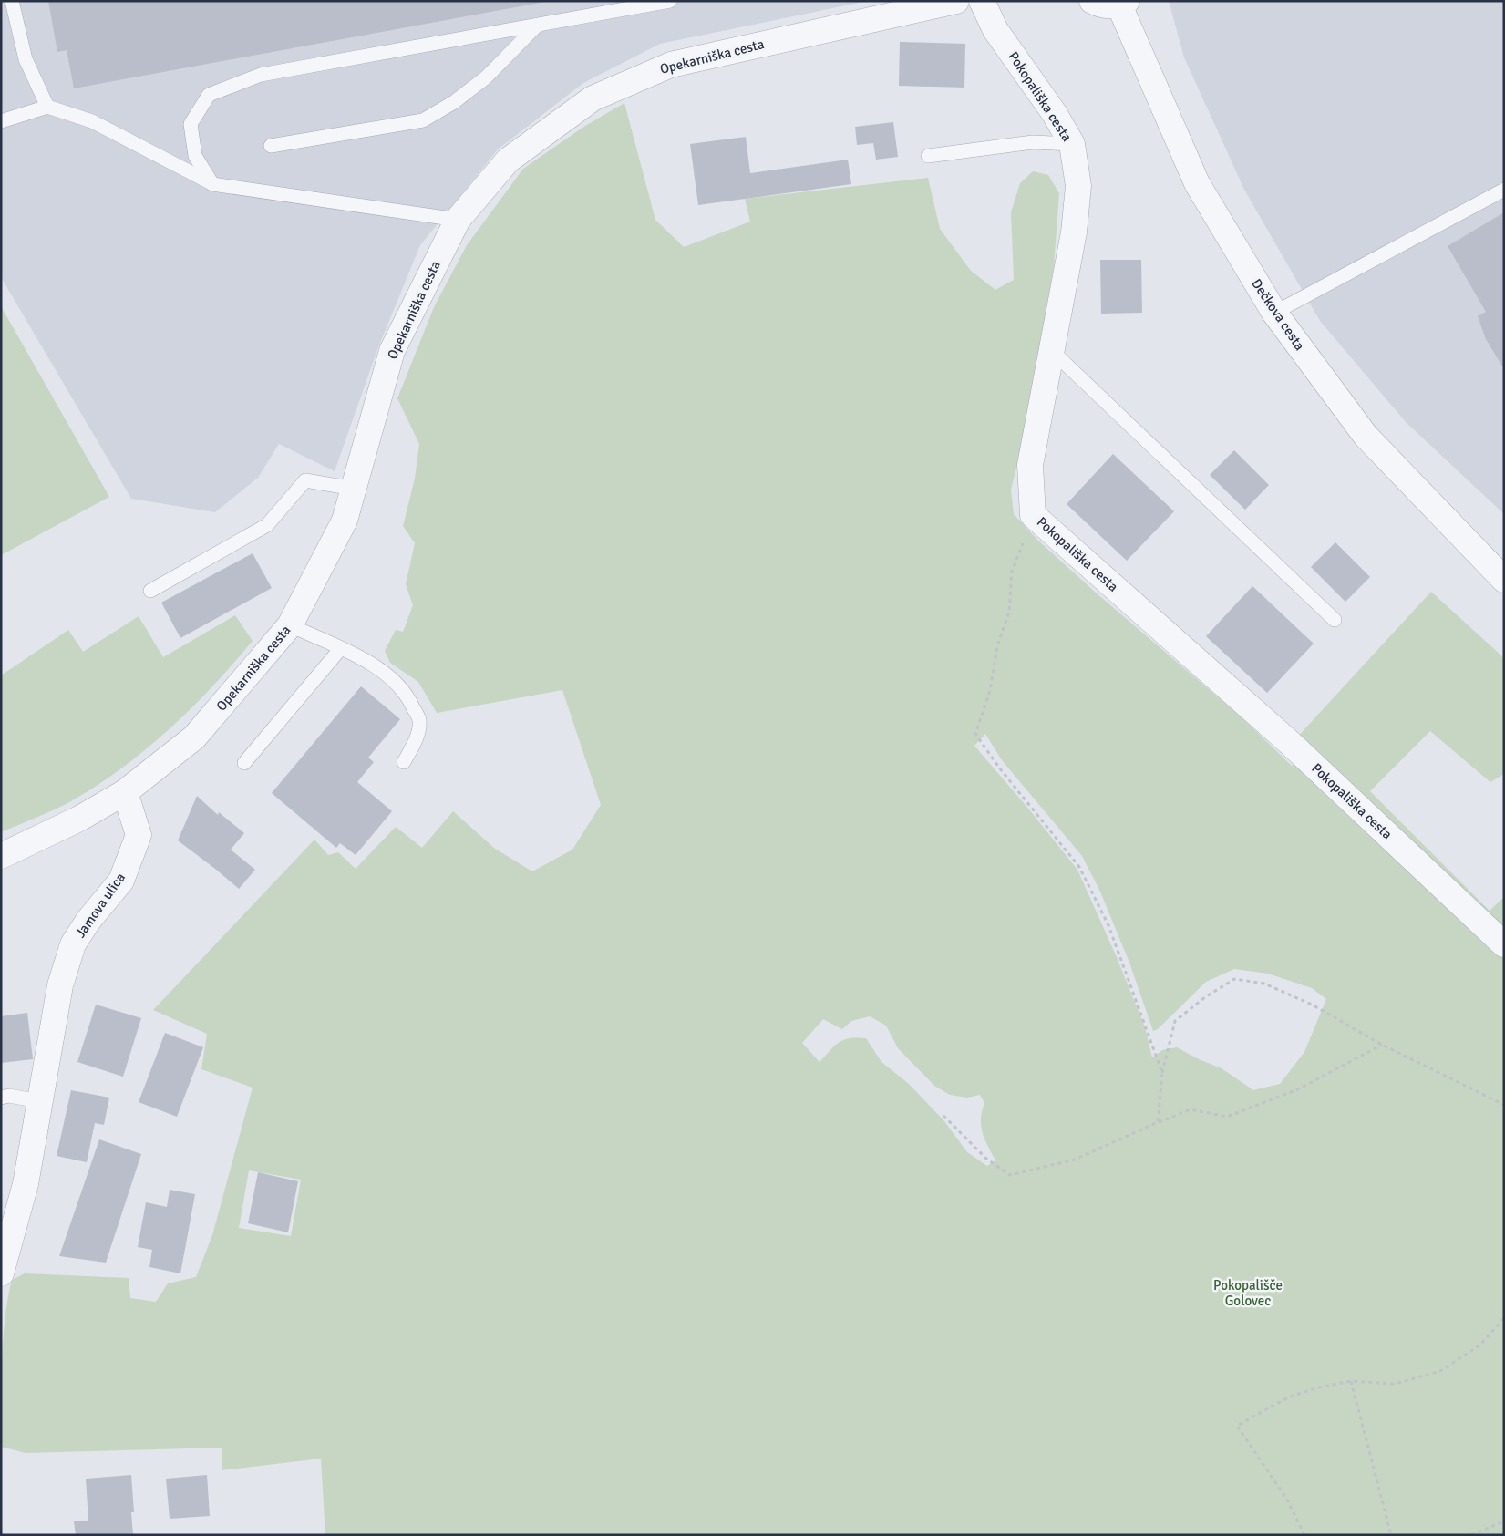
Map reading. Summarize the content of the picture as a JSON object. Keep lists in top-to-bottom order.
{
  "streets": {
    "street": [
      "Opekarniška cesta",
      "Pokopališka cesta",
      "Dečkova cesta",
      "Jamova ulica"
    ]
  },
  "crossings": [
    ["Opekarniška cesta", "Jamova ulica"]
  ],
  "parks": ["Pokopališče Golovec"]
}
